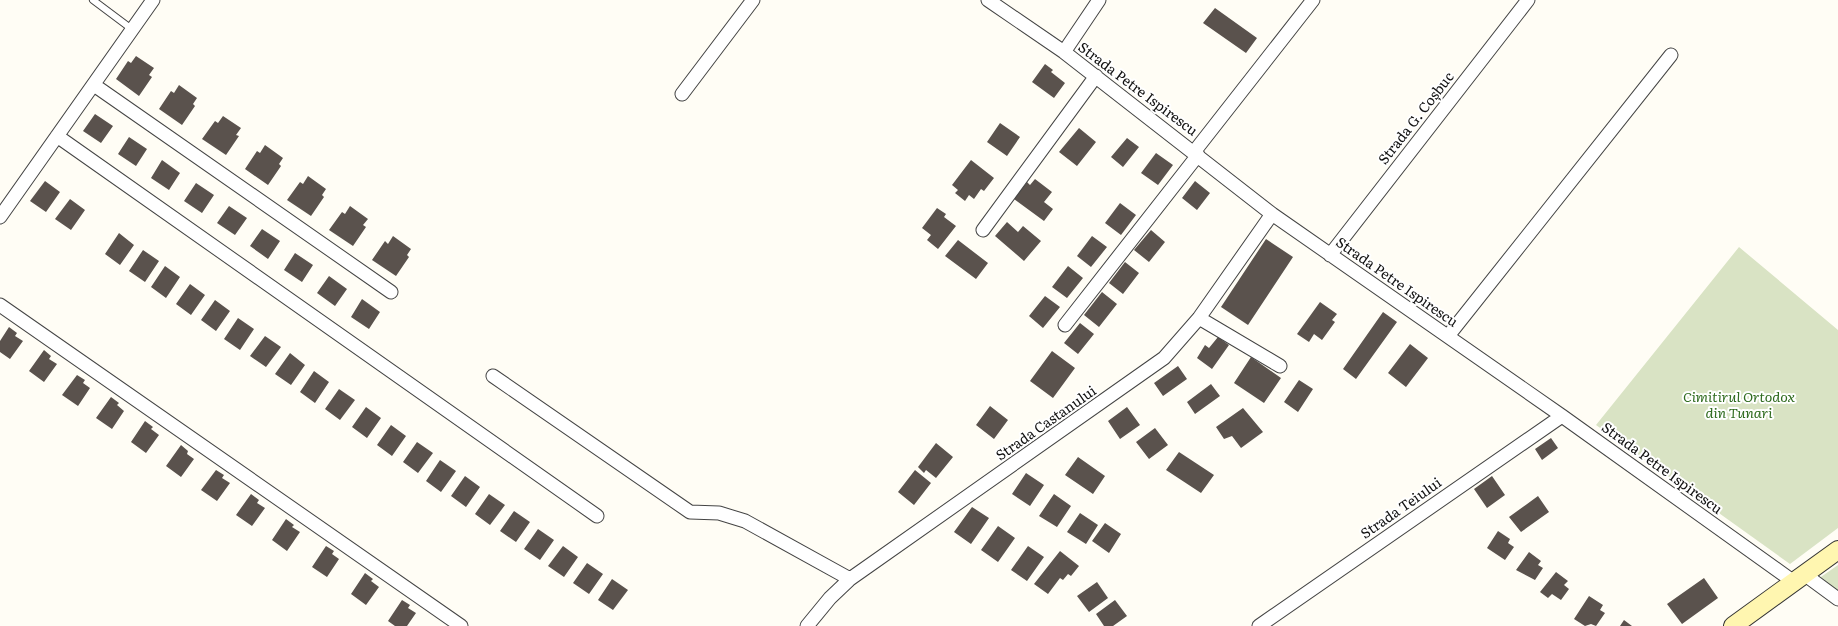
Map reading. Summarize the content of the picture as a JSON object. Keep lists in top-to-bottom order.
{
  "streets": {
    "street": [
      "Strada Petre Ispirescu",
      "Strada G. Coșbuc",
      "Strada Castanului",
      "Strada Teiului"
    ]
  },
  "crossings": [
    ["Strada Petre Ispirescu", "Strada G. Coșbuc"],
    ["Strada Petre Ispirescu", "Strada Castanului"],
    ["Strada Petre Ispirescu", "Strada Teiului"]
  ],
  "parks": ["Cimitirul Ortodox din Tunari"]
}
